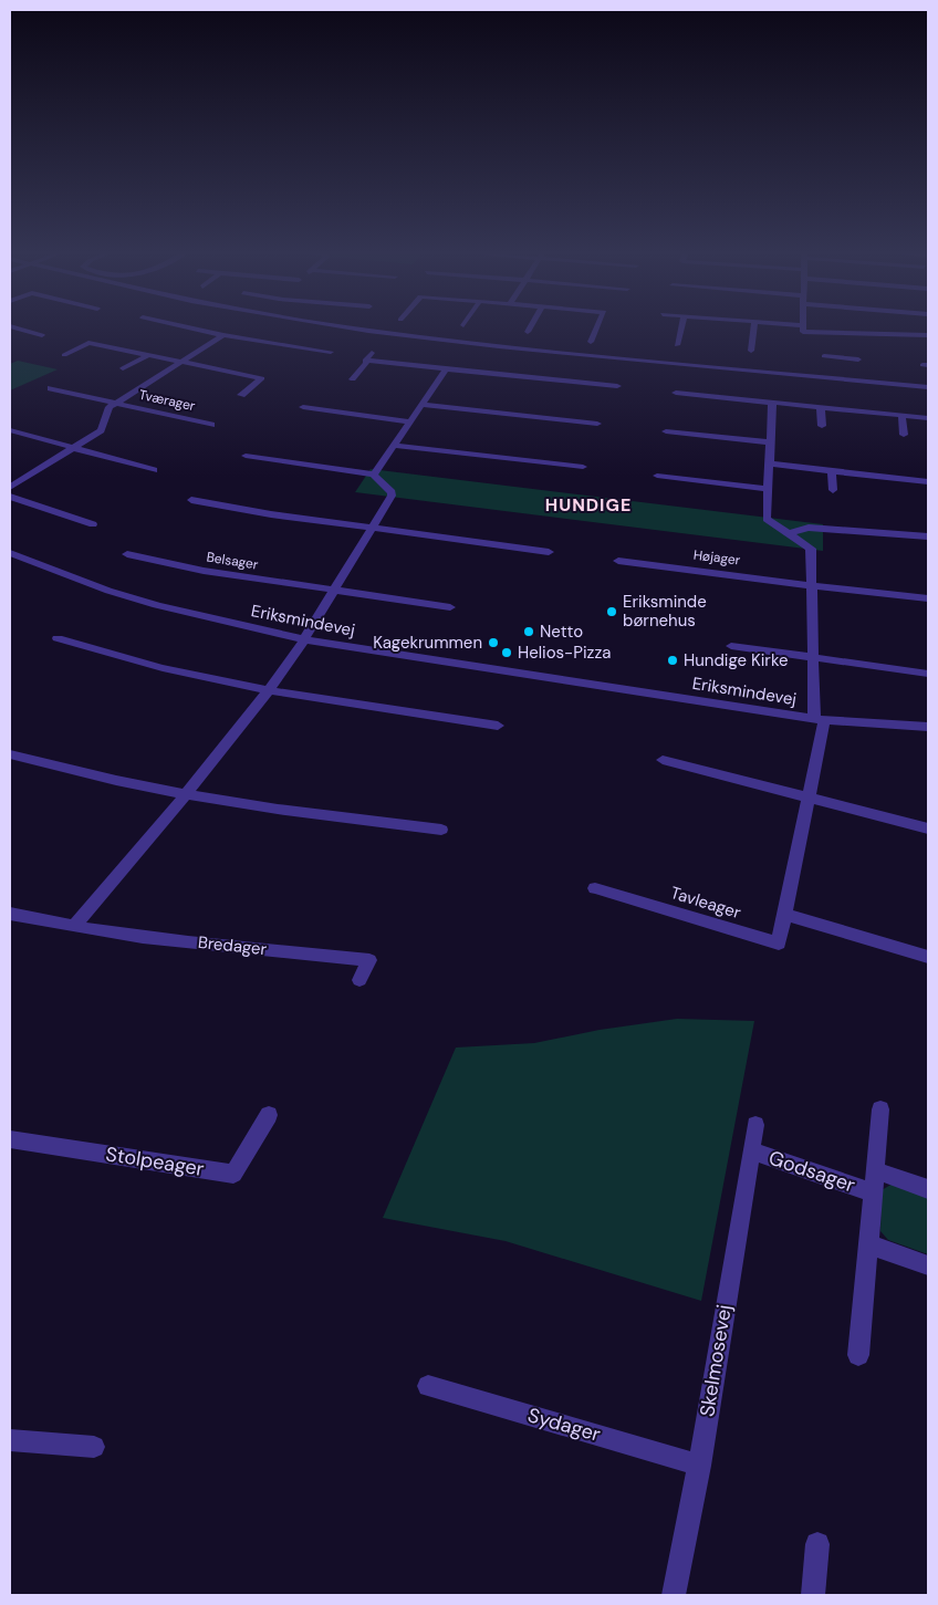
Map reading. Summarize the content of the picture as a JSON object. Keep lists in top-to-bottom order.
{
  "streets": {
    "street": [
      "Tværager",
      "Højager",
      "Belsager",
      "Eriksmindevej",
      "Tavleager",
      "Bredager",
      "Stolpeager",
      "Godsager",
      "Skelmosevej",
      "Sydager"
    ]
  },
  "crossings": [
    ["Eriksmindevej", "Tavleager"],
    ["Godsager", "Skelmosevej"],
    ["Skelmosevej", "Sydager"]
  ],
  "districts": ["HUNDIGE"],
  "places": [
    "Eriksminde børnehus",
    "Netto",
    "Kagekrummen",
    "Helios-Pizza",
    "Hundige Kirke"
  ]
}
